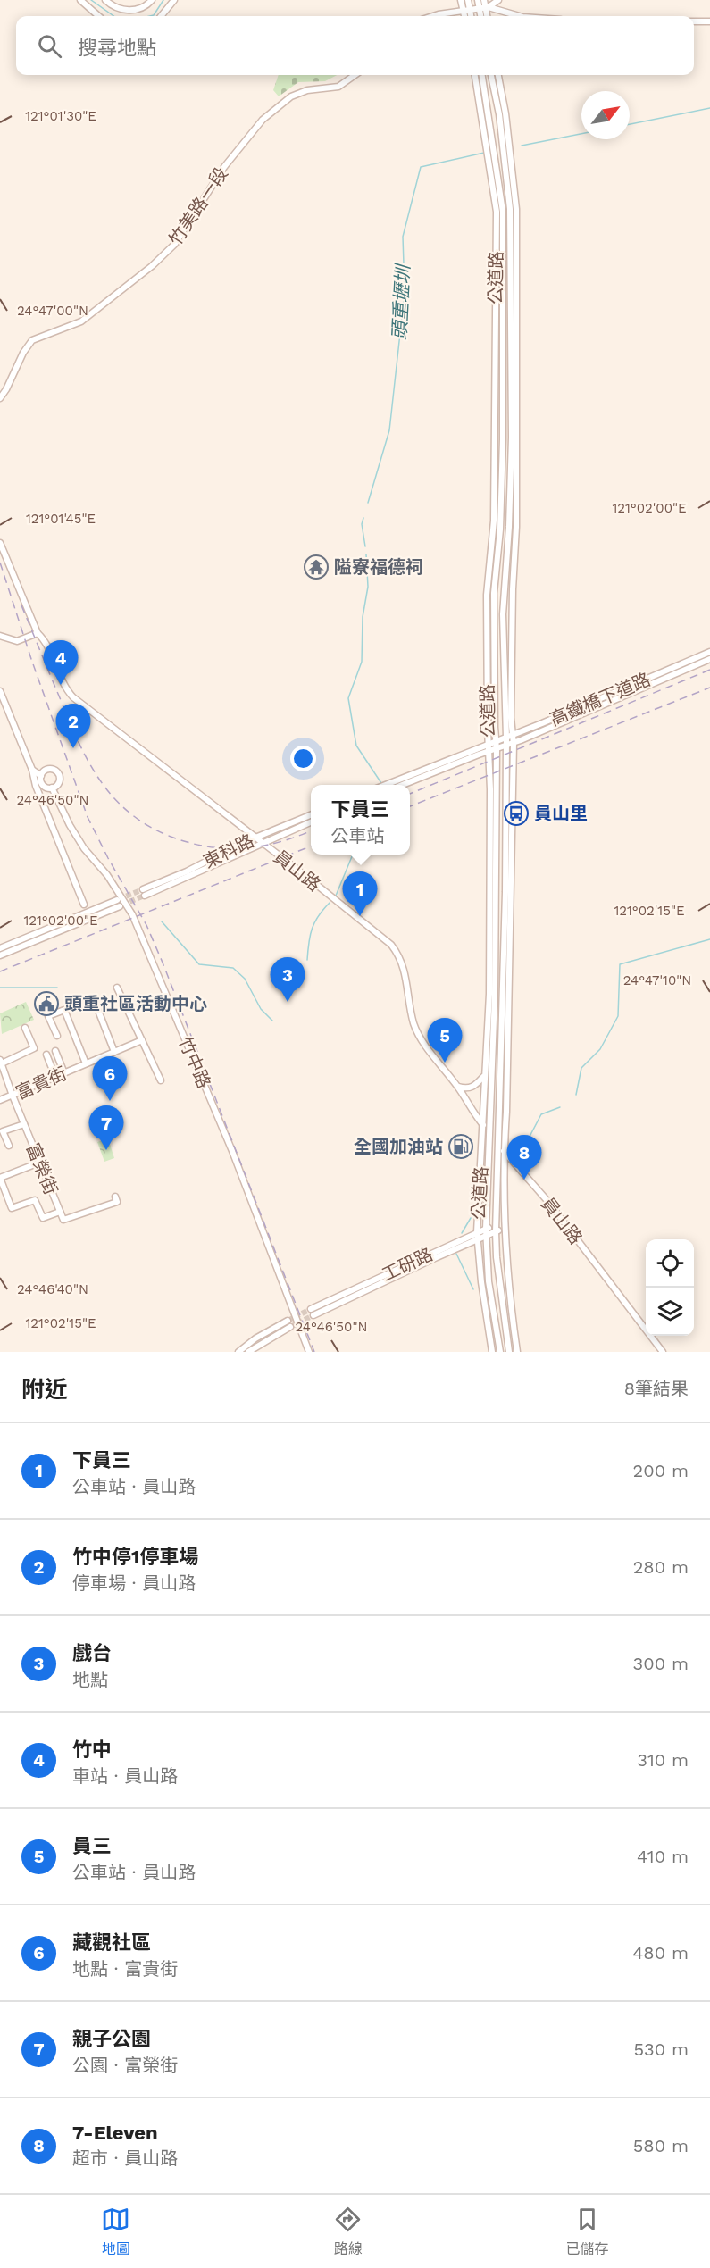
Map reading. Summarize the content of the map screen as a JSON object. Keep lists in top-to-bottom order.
{
  "streets": {
    "street": [
      "竹美路一段",
      "公道路",
      "高鐵橋下道路",
      "東科路",
      "員山路",
      "竹中路",
      "富貴街",
      "富榮街",
      "工研路"
    ]
  },
  "crossings": [
    ["公道路", "高鐵橋下道路"],
    ["公道路", "員山路"],
    ["公道路", "工研路"],
    ["東科路", "員山路"],
    ["富貴街", "富榮街"]
  ],
  "water": ["頭重壢圳"],
  "places": {
    "temple": ["隘寮福德祠"],
    "bus stop": ["員山里"],
    "public building": ["頭重社區活動中心"],
    "fuel station": ["全國加油站"]
  },
  "north": "top right",
  "page": {
    "search": "搜尋地點",
    "pins": [
      "4",
      "2",
      "1",
      "3",
      "5",
      "6",
      "7",
      "8"
    ],
    "popup": ["下員三", "公車站"],
    "heading": ["附近", "8筆結果"],
    "list": [
      {
        "mark": "1",
        "name": "下員三",
        "note": "公車站 · 員山路",
        "value": "200 m"
      },
      {
        "mark": "2",
        "name": "竹中停1停車場",
        "note": "停車場 · 員山路",
        "value": "280 m"
      },
      {
        "mark": "3",
        "name": "戲台",
        "note": "地點",
        "value": "300 m"
      },
      {
        "mark": "4",
        "name": "竹中",
        "note": "車站 · 員山路",
        "value": "310 m"
      },
      {
        "mark": "5",
        "name": "員三",
        "note": "公車站 · 員山路",
        "value": "410 m"
      },
      {
        "mark": "6",
        "name": "藏觀社區",
        "note": "地點 · 富貴街",
        "value": "480 m"
      },
      {
        "mark": "7",
        "name": "親子公園",
        "note": "公園 · 富榮街",
        "value": "530 m"
      },
      {
        "mark": "8",
        "name": "7-Eleven",
        "note": "超市 · 員山路",
        "value": "580 m"
      }
    ],
    "nav": ["地圖", "路線", "已儲存"]
  },
  "coordinates": [
    "121°01'30\"E",
    "24°47'00\"N",
    "121°02'00\"E",
    "121°01'45\"E",
    "24°46'50\"N",
    "121°02'15\"E",
    "24°47'10\"N",
    "24°46'40\"N"
  ]
}
